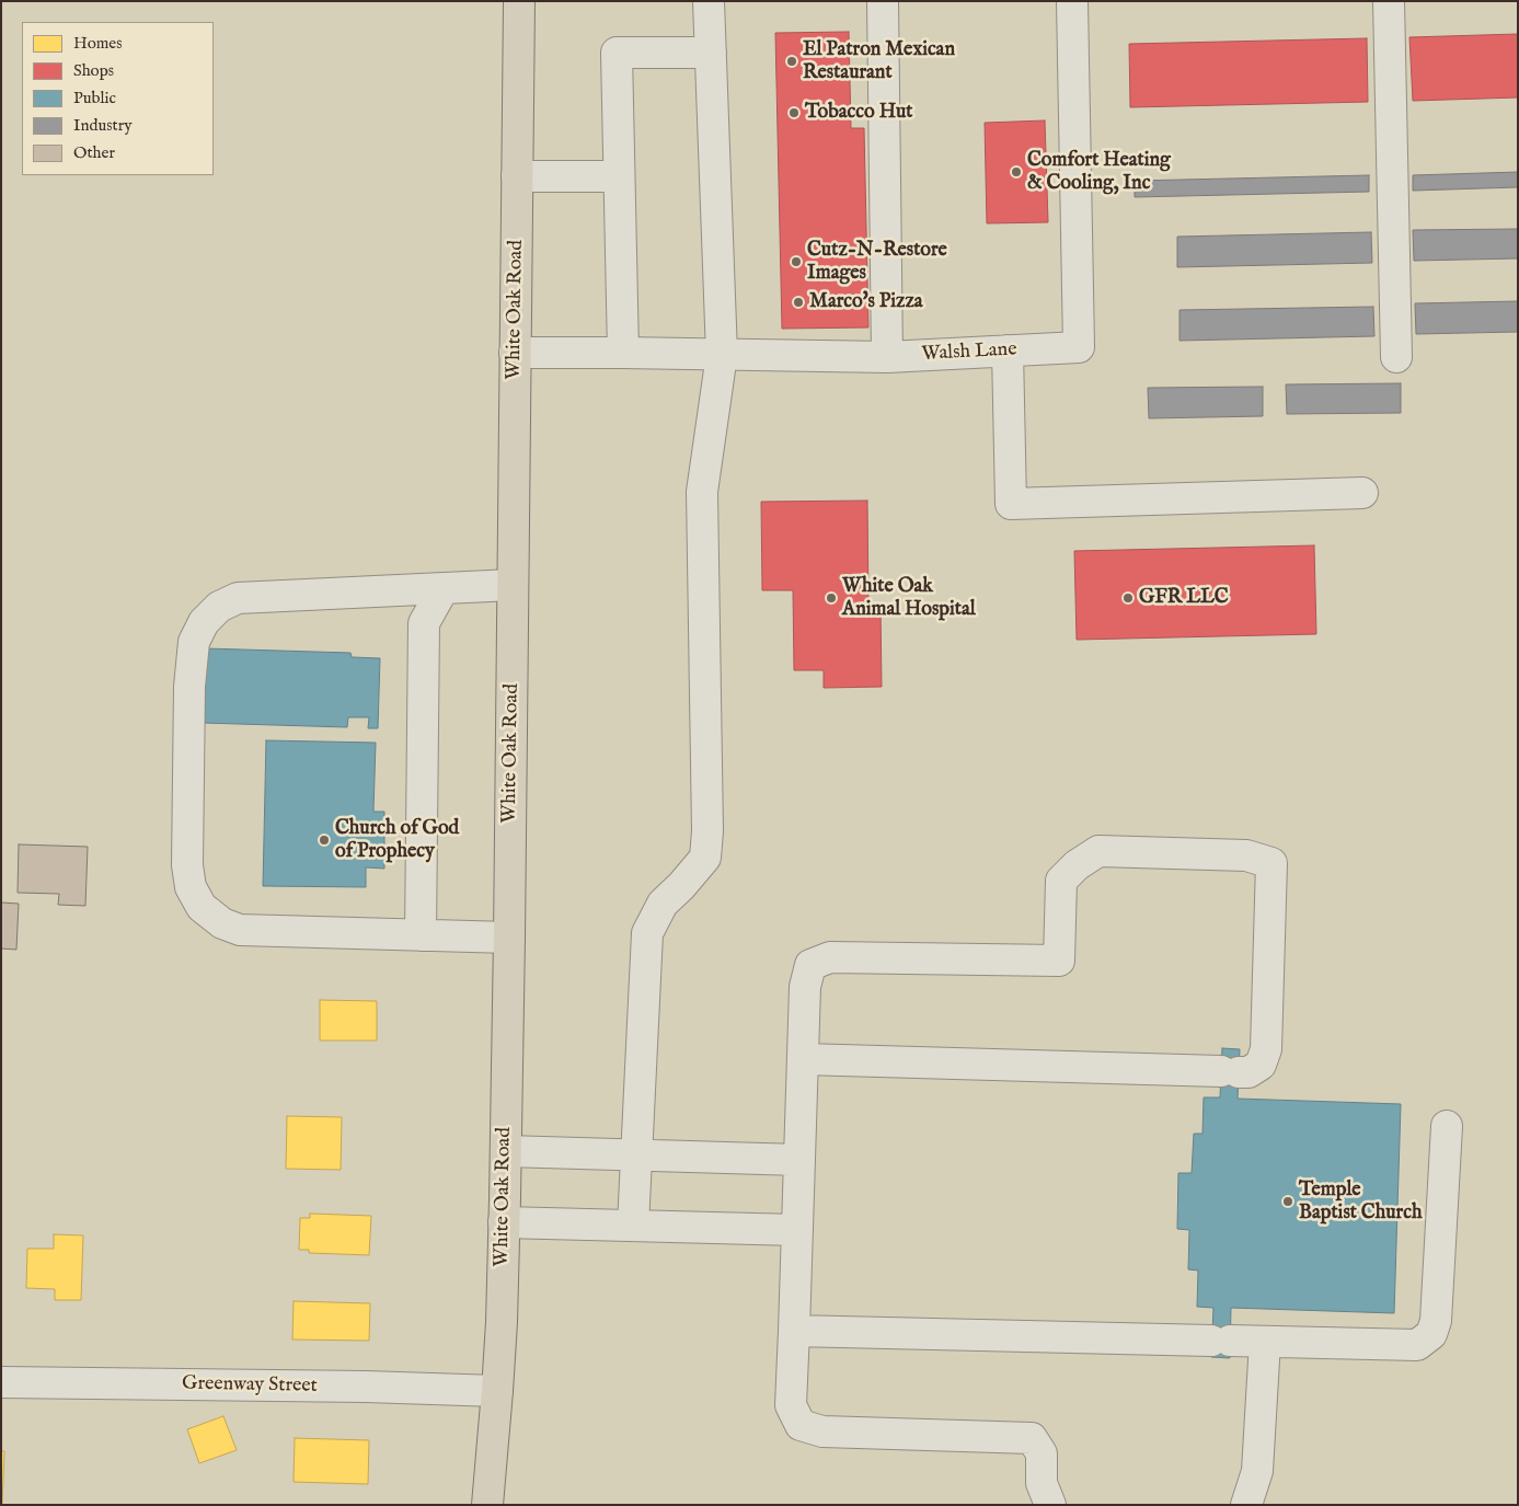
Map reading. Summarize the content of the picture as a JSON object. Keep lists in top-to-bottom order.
{
  "streets": {
    "main road": ["White Oak Road"],
    "street": ["Walsh Lane", "Greenway Street"]
  },
  "crossings": [
    ["White Oak Road", "Walsh Lane"],
    ["White Oak Road", "Greenway Street"]
  ],
  "places": [
    "El Patron Mexican Restaurant",
    "Tobacco Hut",
    "Comfort Heating & Cooling, Inc",
    "Cutz-N-Restore Images",
    "Marco's Pizza",
    "White Oak Animal Hospital",
    "GFR LLC",
    "Church of God of Prophecy",
    "Temple Baptist Church"
  ],
  "legend": [
    "Homes",
    "Shops",
    "Public",
    "Industry",
    "Other"
  ]
}
